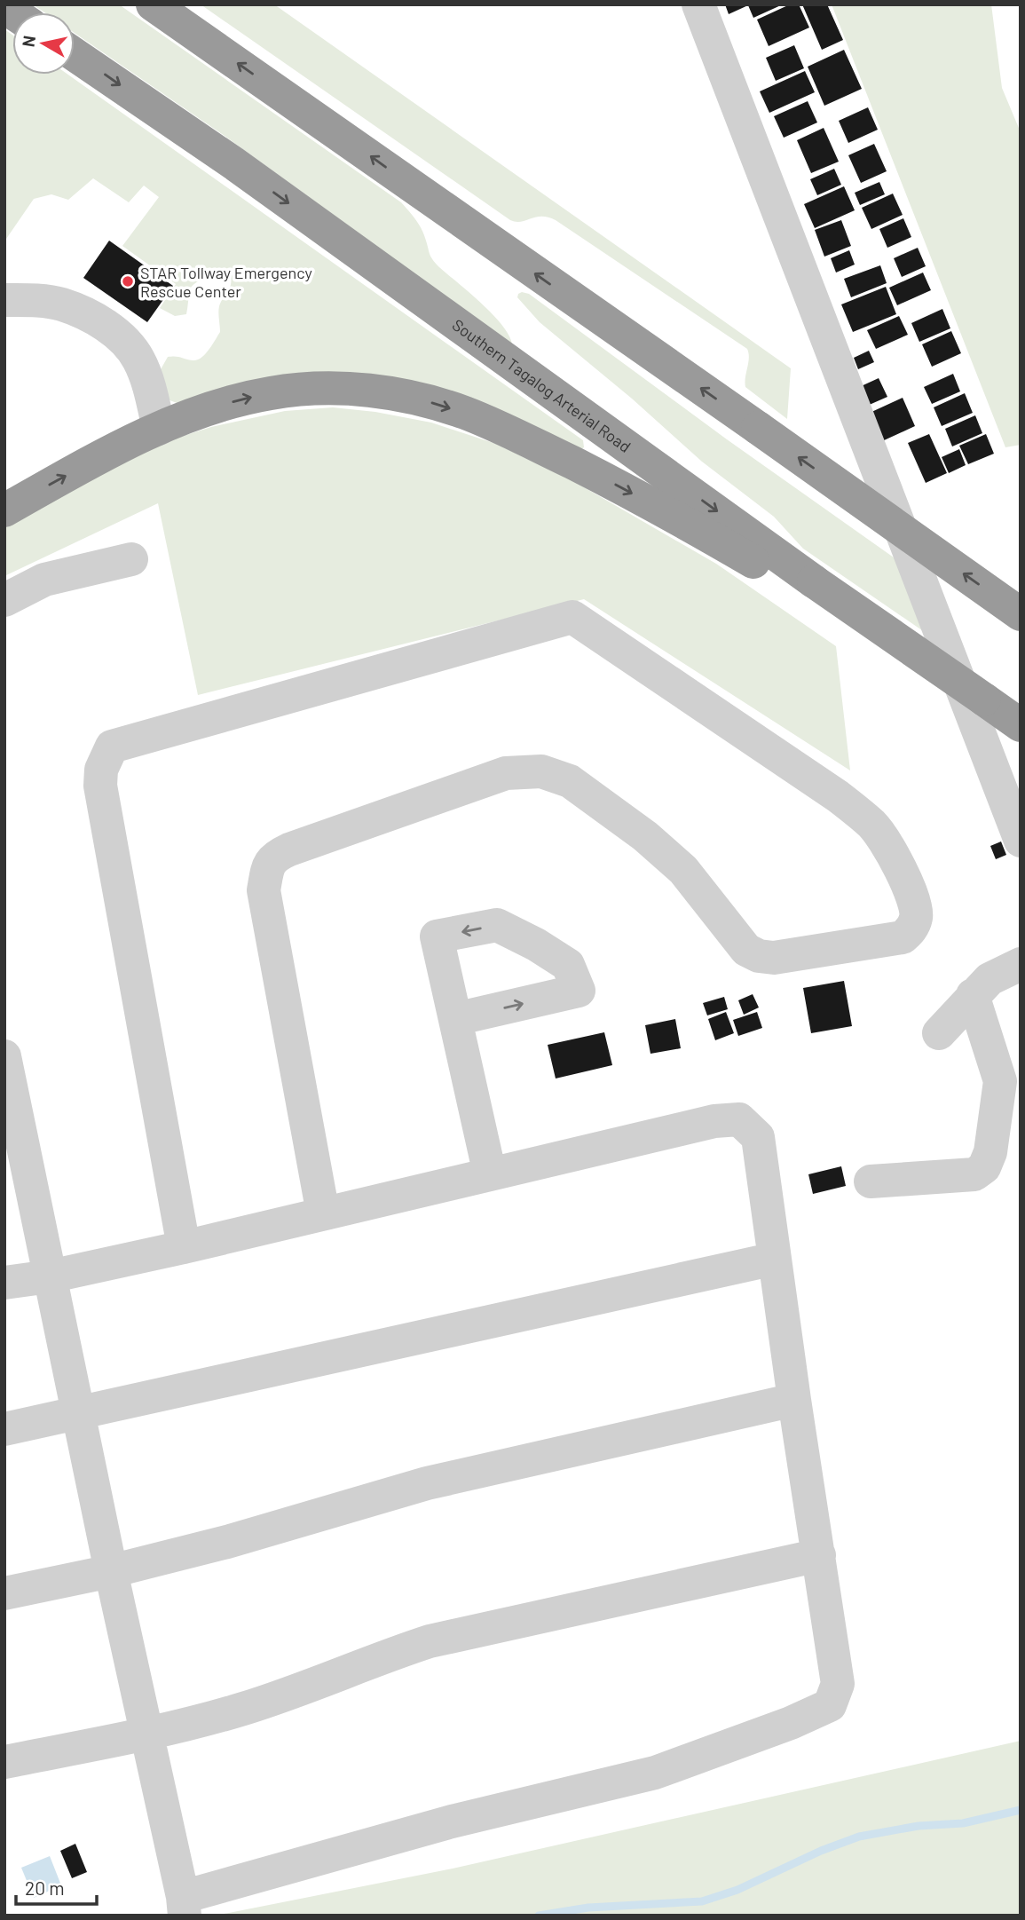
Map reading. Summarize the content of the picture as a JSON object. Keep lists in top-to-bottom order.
{
  "streets": {
    "highway": ["Southern Tagalog Arterial Road"]
  },
  "places": ["STAR Tollway Emergency Rescue Center"],
  "scale_bar": "20 m",
  "north": "left"
}
